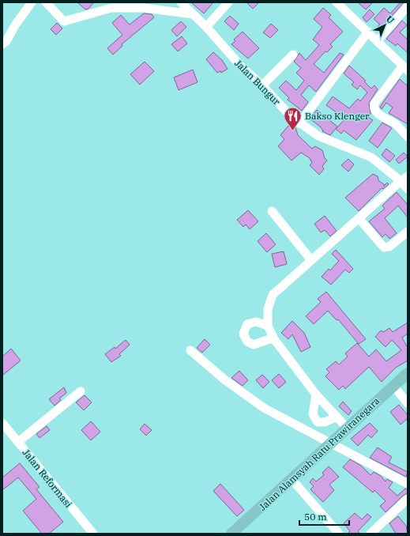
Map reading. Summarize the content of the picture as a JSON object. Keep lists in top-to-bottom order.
{
  "streets": {
    "main road": ["Jalan Alamsyah Ratu Prawiranegara"],
    "street": ["Jalan Bungur", "Jalan Reformasi"]
  },
  "places": {
    "restaurant": ["Bakso Klenger"]
  },
  "scale_bar": "50 m",
  "north": "top right"
}
